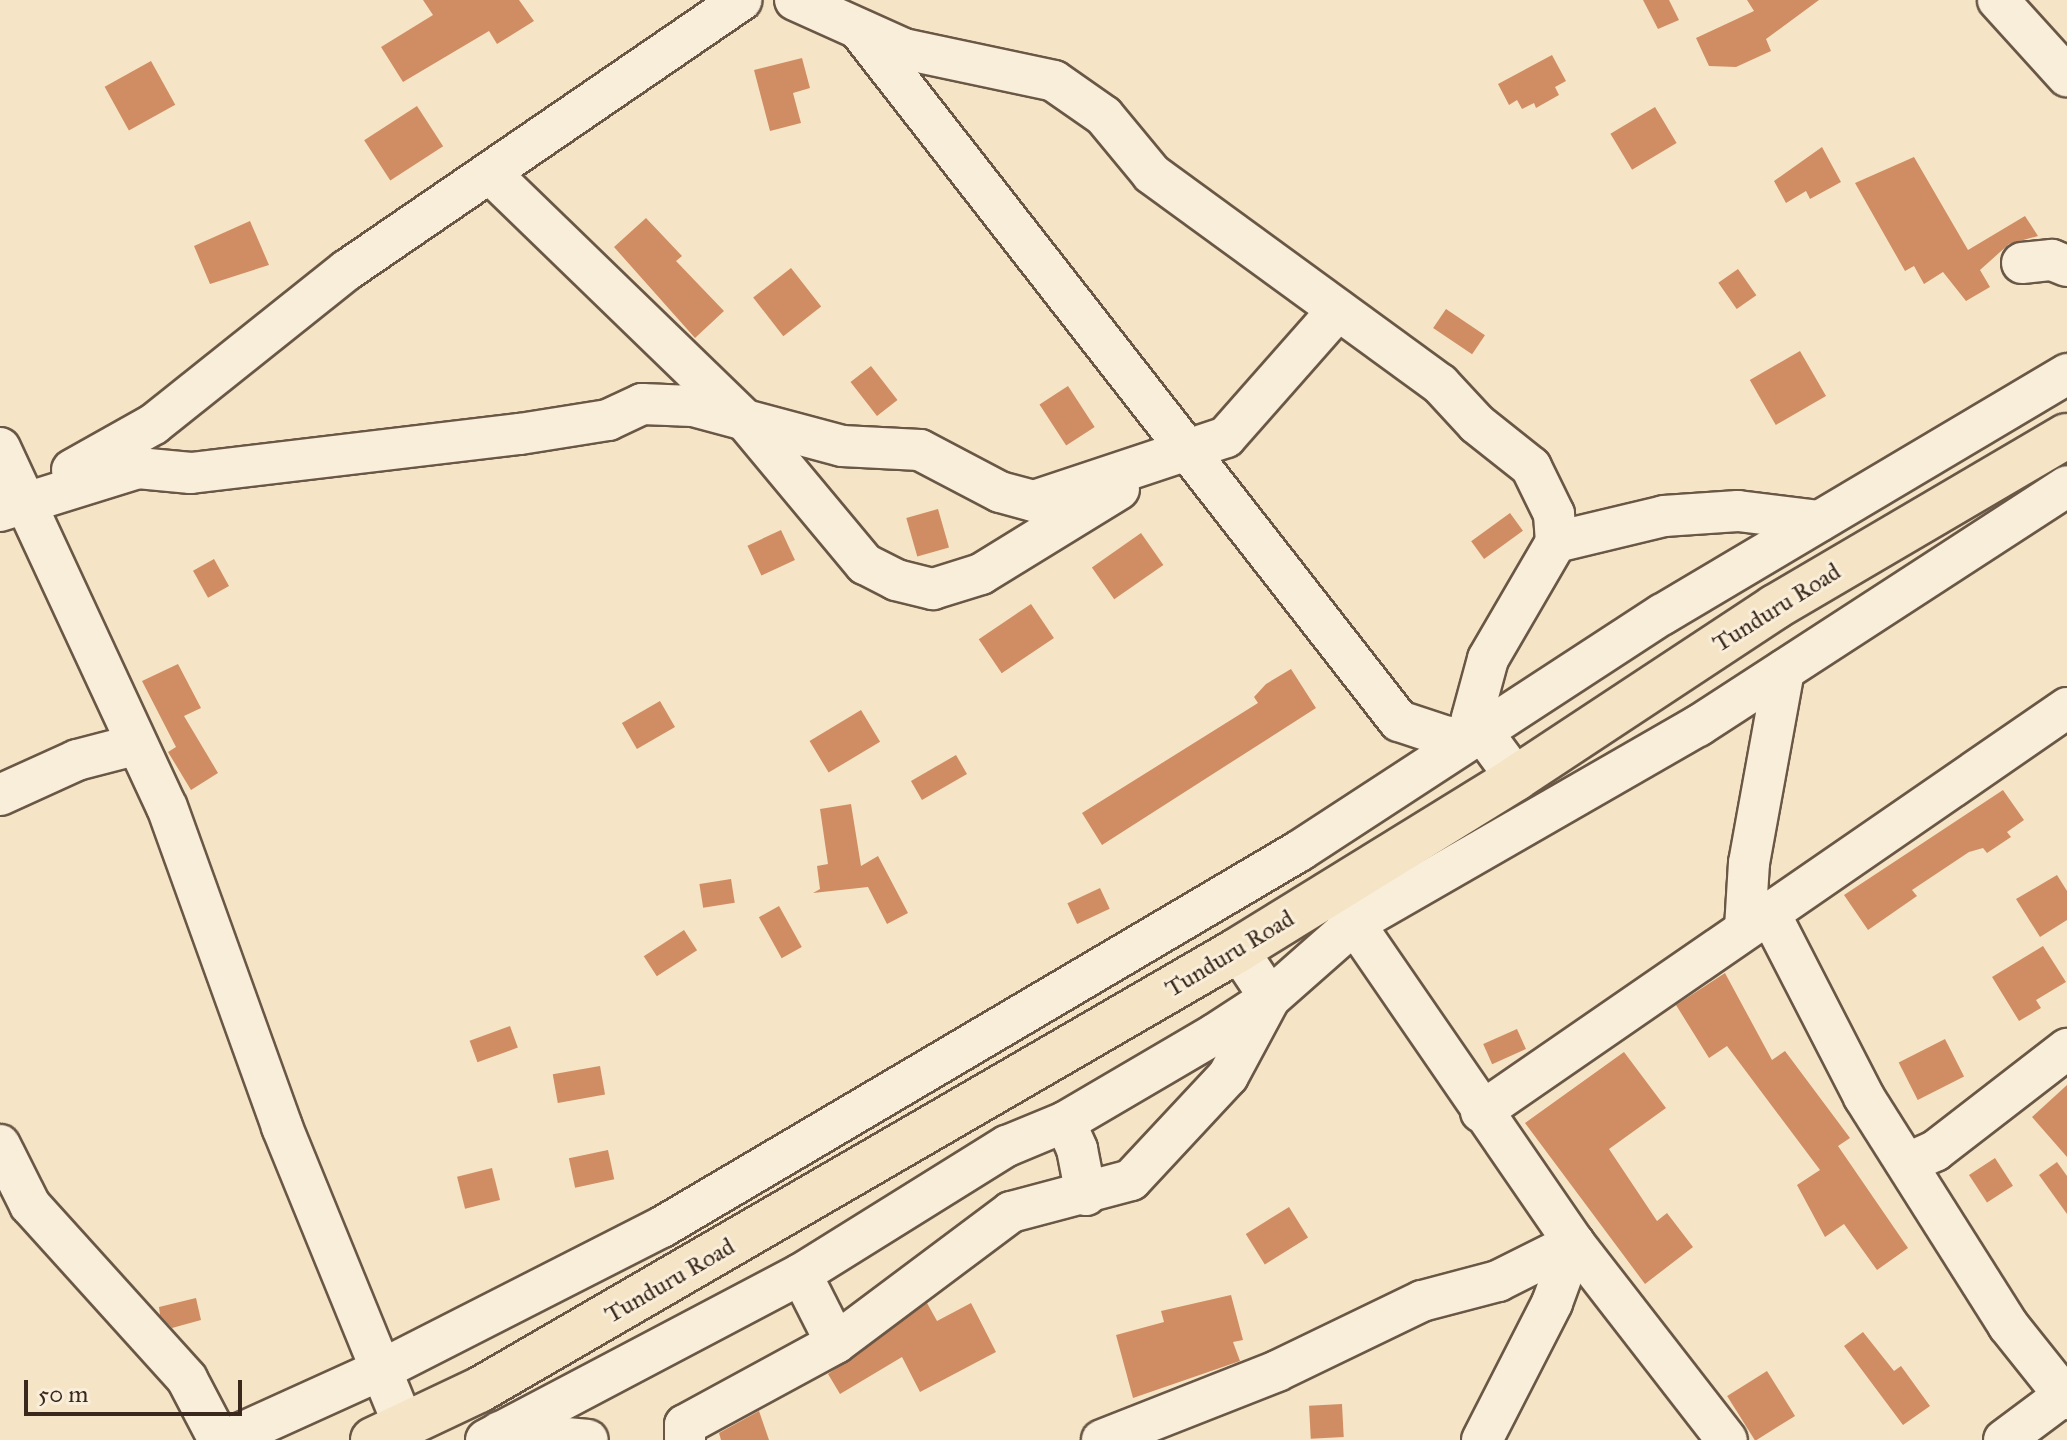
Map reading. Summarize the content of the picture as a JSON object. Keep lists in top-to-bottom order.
{
  "streets": {
    "highway": ["Tunduru Road"]
  },
  "scale_bar": "50 m"
}
